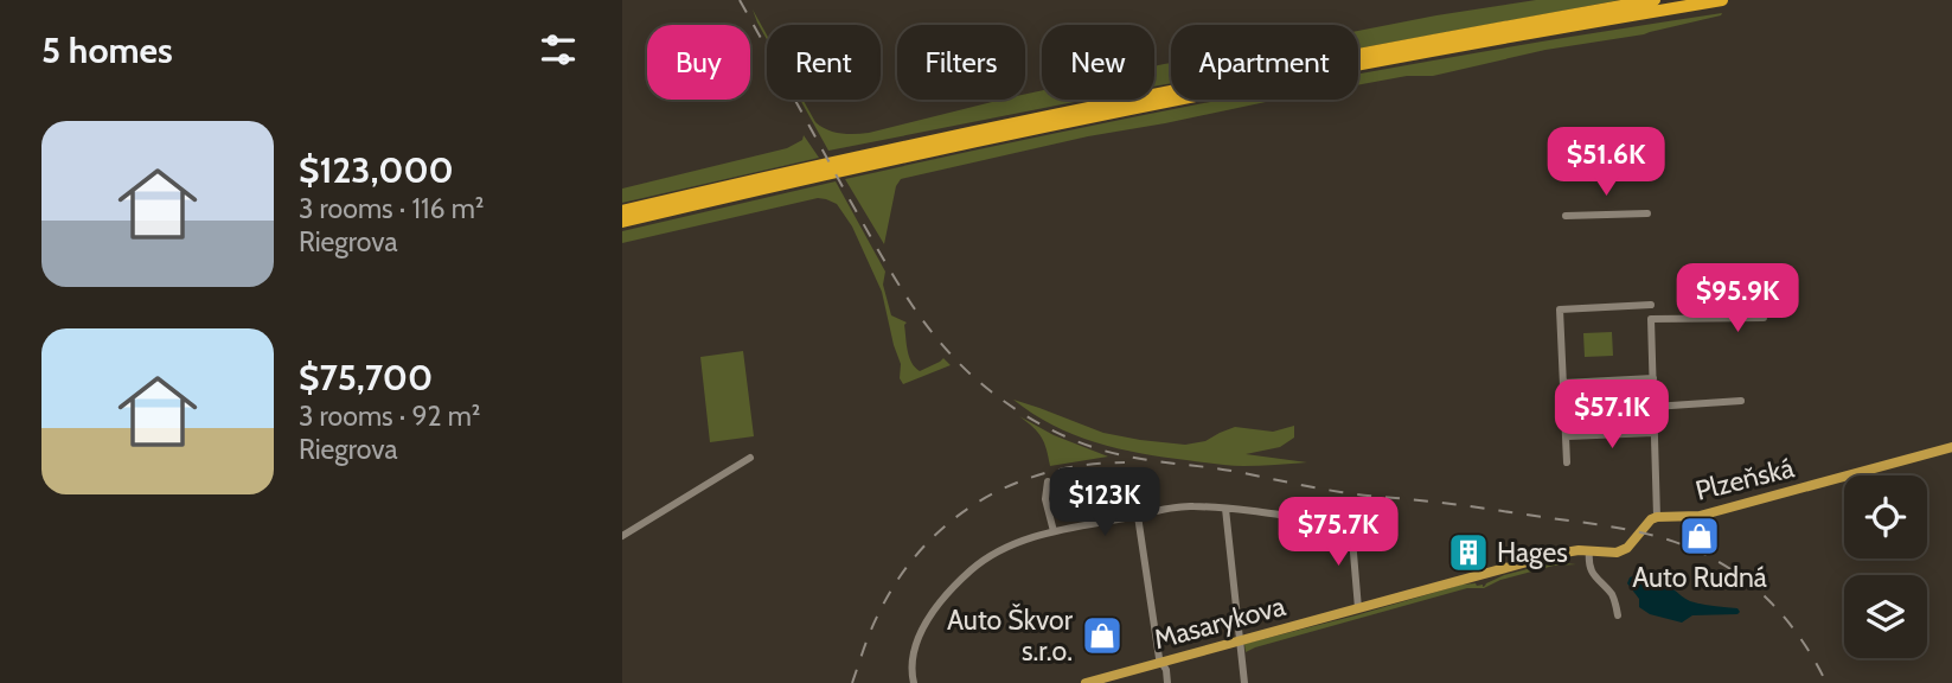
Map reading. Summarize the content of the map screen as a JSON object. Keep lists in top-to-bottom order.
{
  "streets": {
    "main road": ["Plzeňská", "Masarykova"]
  },
  "places": {
    "shop": ["Auto Rudná", "Auto Škvor s.r.o."],
    "building": ["Hages"]
  },
  "page": {
    "heading": "5 homes",
    "chip": [
      "Buy",
      "Rent",
      "Filters",
      "New",
      "Apartment"
    ],
    "list": [
      {
        "name": "$123,000",
        "note": "3 rooms · 116 m² · Riegrova"
      },
      {
        "name": "$75,700",
        "note": "3 rooms · 92 m² · Riegrova"
      }
    ],
    "price": [
      "$51.6K",
      "$95.9K",
      "$57.1K",
      "$123K",
      "$75.7K"
    ]
  }
}
